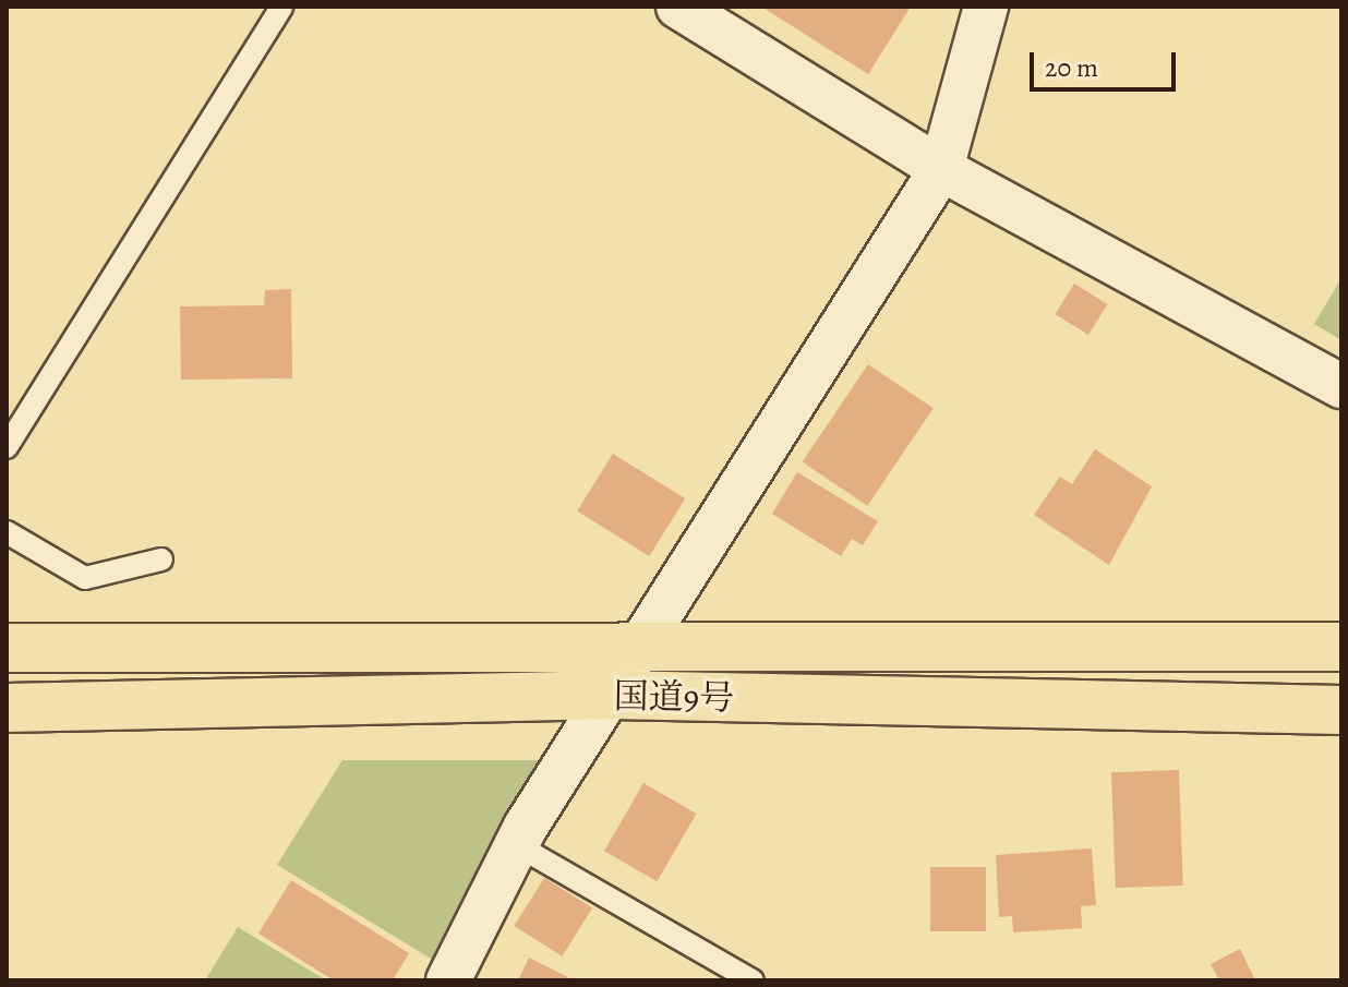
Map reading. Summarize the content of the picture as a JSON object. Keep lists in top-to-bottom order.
{
  "streets": {
    "highway": ["国道9号"]
  },
  "scale_bar": "20 m"
}
